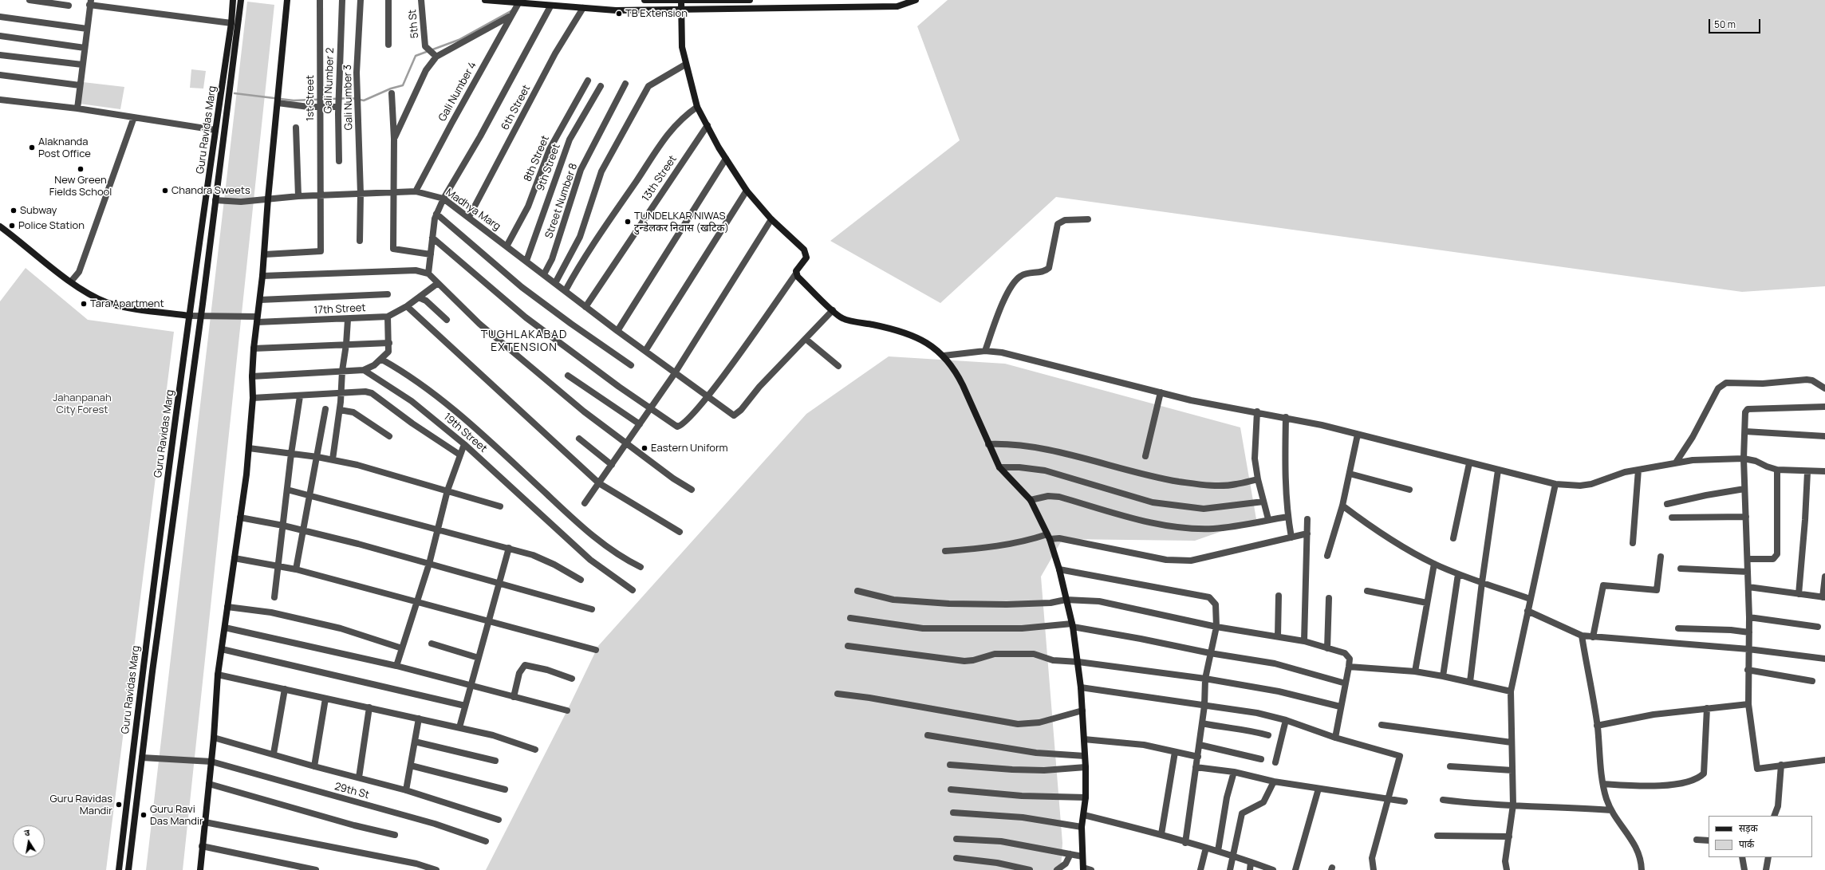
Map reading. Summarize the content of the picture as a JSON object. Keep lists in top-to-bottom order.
{
  "streets": {
    "main road": ["Guru Ravidas Marg"],
    "street": [
      "5th St",
      "Gali Number 2",
      "Gali Number 4",
      "Gali Number 3",
      "1st Street",
      "6th Street",
      "8th Street",
      "9th Street",
      "13th Street",
      "Street Number 8",
      "Madhya Marg",
      "17th Street",
      "19th Street",
      "29th St"
    ]
  },
  "crossings": [
    ["Gali Number 4", "Madhya Marg"],
    ["Gali Number 3", "Madhya Marg"],
    ["1st Street", "Madhya Marg"],
    ["6th Street", "Madhya Marg"],
    ["Guru Ravidas Marg", "Madhya Marg"],
    ["Guru Ravidas Marg", "17th Street"],
    ["Guru Ravidas Marg", "29th St"],
    ["8th Street", "Madhya Marg"],
    ["9th Street", "Madhya Marg"],
    ["13th Street", "Madhya Marg"],
    ["Street Number 8", "Madhya Marg"]
  ],
  "districts": ["TUGHLAKABAD EXTENSION"],
  "parks": ["Jahanpanah City Forest"],
  "places": [
    "TB Extension",
    "Alaknanda Post Office",
    "New Green Fields School",
    "Chandra Sweets",
    "Subway",
    "TUNDELKAR NIWAS टुन्डेलकर निवास (खटिक)",
    "Police Station",
    "Tara Apartment",
    "Eastern Uniform",
    "Guru Ravidas Mandir",
    "Guru Ravi Das Mandir"
  ],
  "legend": ["सड़क", "पार्क"],
  "scale_bar": "50 m",
  "north": "top"
}
